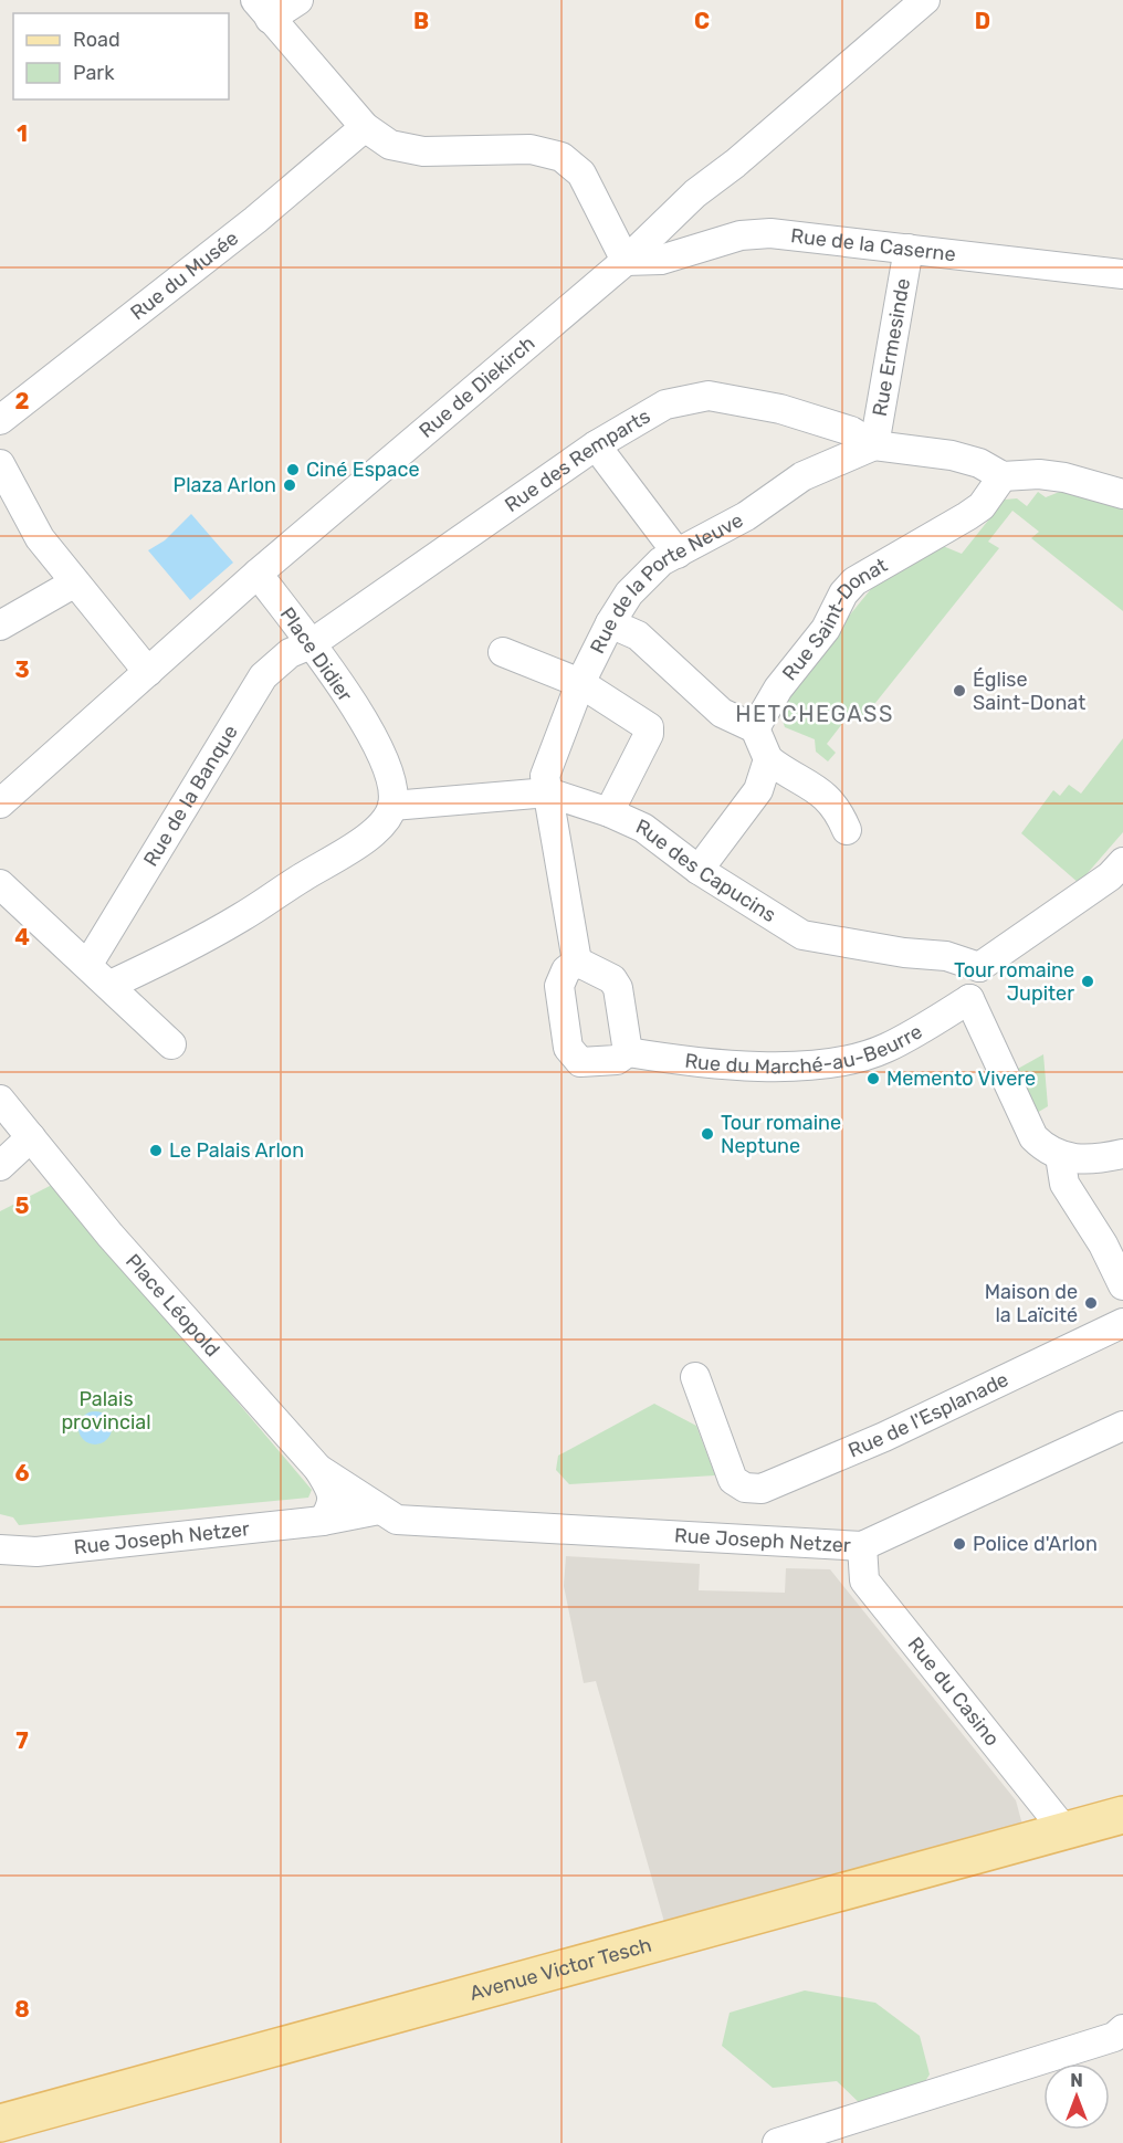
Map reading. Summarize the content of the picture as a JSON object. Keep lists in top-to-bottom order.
{
  "streets": {
    "main road": ["Avenue Victor Tesch"],
    "street": [
      "Rue de la Caserne",
      "Rue du Musée",
      "Rue Ermesinde",
      "Rue de Diekirch",
      "Rue des Remparts",
      "Rue de la Porte Neuve",
      "Rue Saint-Donat",
      "Place Didier",
      "Rue de la Banque",
      "Rue des Capucins",
      "Rue du Marché-au-Beurre",
      "Place Léopold",
      "Rue de l'Esplanade",
      "Rue Joseph Netzer",
      "Rue du Casino"
    ]
  },
  "crossings": [
    ["Rue de la Caserne", "Rue Ermesinde"],
    ["Rue de la Caserne", "Rue de Diekirch"],
    ["Rue Ermesinde", "Rue des Remparts"],
    ["Rue Ermesinde", "Rue de la Porte Neuve"],
    ["Rue de Diekirch", "Place Didier"],
    ["Rue des Remparts", "Rue de la Porte Neuve"],
    ["Rue des Remparts", "Place Didier"],
    ["Rue des Remparts", "Rue de la Banque"],
    ["Rue de la Porte Neuve", "Rue des Capucins"],
    ["Place Didier", "Rue de la Banque"],
    ["Place Didier", "Rue des Capucins"],
    ["Place Léopold", "Rue Joseph Netzer"],
    ["Rue Joseph Netzer", "Rue du Casino"],
    ["Rue du Casino", "Avenue Victor Tesch"]
  ],
  "districts": ["HETCHEGASS"],
  "parks": ["Palais provincial"],
  "places": [
    "Ciné Espace",
    "Plaza Arlon",
    "Église Saint-Donat",
    "Tour romaine Jupiter",
    "Memento Vivere",
    "Tour romaine Neptune",
    "Le Palais Arlon",
    "Maison de la Laïcité",
    "Police d'Arlon"
  ],
  "legend": ["Road", "Park"],
  "north": "top",
  "grid": {
    "columns": ["B", "C", "D"],
    "rows": [
      "1",
      "2",
      "3",
      "4",
      "5",
      "6",
      "7",
      "8"
    ]
  }
}
